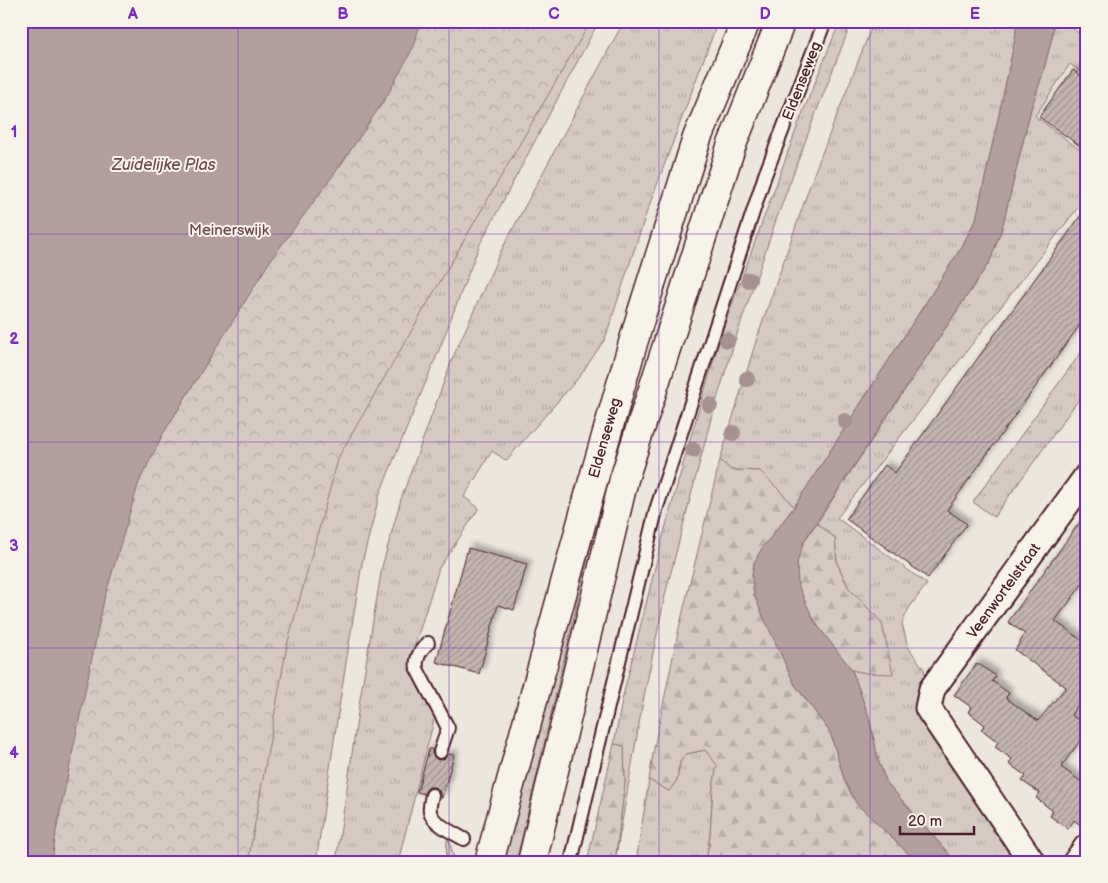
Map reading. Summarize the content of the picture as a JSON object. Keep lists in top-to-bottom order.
{
  "streets": {
    "main road": ["Eldenseweg"],
    "street": ["Veenwortelstraat"]
  },
  "water": ["Zuidelijke Plas"],
  "parks": ["Meinerswijk"],
  "scale_bar": "20 m",
  "grid": {
    "columns": [
      "A",
      "B",
      "C",
      "D",
      "E"
    ],
    "rows": [
      "1",
      "2",
      "3",
      "4"
    ]
  }
}
